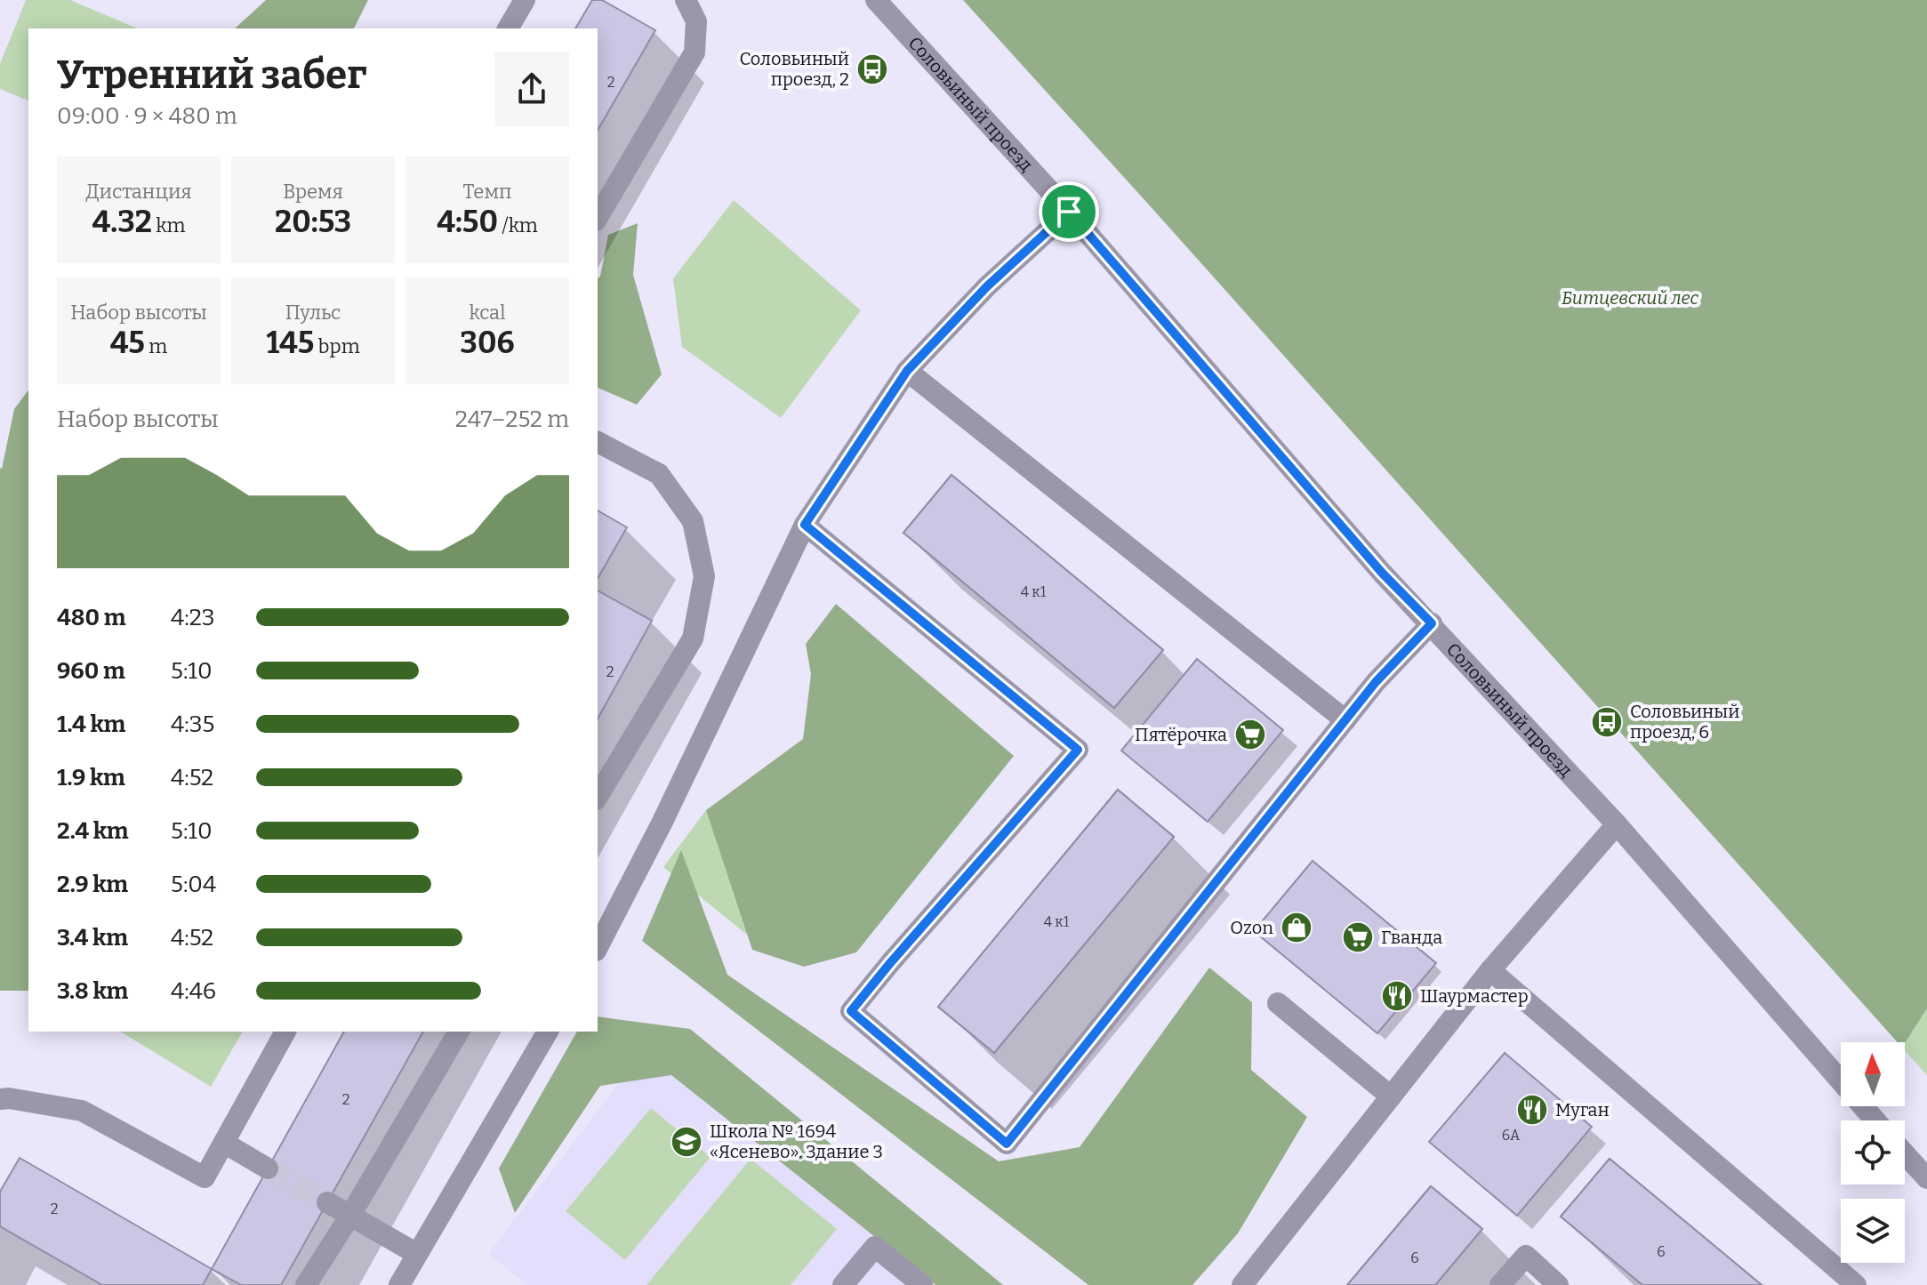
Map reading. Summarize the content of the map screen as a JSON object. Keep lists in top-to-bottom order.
{
  "streets": {
    "street": ["Соловьиный проезд"]
  },
  "parks": ["Битцевский лес"],
  "places": {
    "bus stop": ["Соловьиный проезд, 2", "Соловьиный проезд, 6"],
    "supermarket": ["Пятёрочка", "Гванда"],
    "shop": ["Ozon"],
    "restaurant": ["Шаурмастер", "Муган"],
    "school or university": ["Школа № 1694 «Ясенево». Здание 3"]
  },
  "house_numbers": [
    "2",
    "4 к1",
    "2",
    "4 к1",
    "2",
    "6А",
    "2",
    "6",
    "6"
  ],
  "north": "top",
  "page": {
    "heading": ["Утренний забег", "09:00 · 9 × 480 m"],
    "stats": [
      ["Дистанция", "4.32 km"],
      ["Время", "20:53"],
      ["Темп", "4:50 /km"],
      ["Набор высоты", "45 m"],
      ["Пульс", "145 bpm"],
      ["kcal", "306"]
    ],
    "chart": ["Набор высоты", "247–252 m"],
    "list": [
      {
        "name": "480 m",
        "note": "4:23"
      },
      {
        "name": "960 m",
        "note": "5:10"
      },
      {
        "name": "1.4 km",
        "note": "4:35"
      },
      {
        "name": "1.9 km",
        "note": "4:52"
      },
      {
        "name": "2.4 km",
        "note": "5:10"
      },
      {
        "name": "2.9 km",
        "note": "5:04"
      },
      {
        "name": "3.4 km",
        "note": "4:52"
      },
      {
        "name": "3.8 km",
        "note": "4:46"
      }
    ]
  }
}
